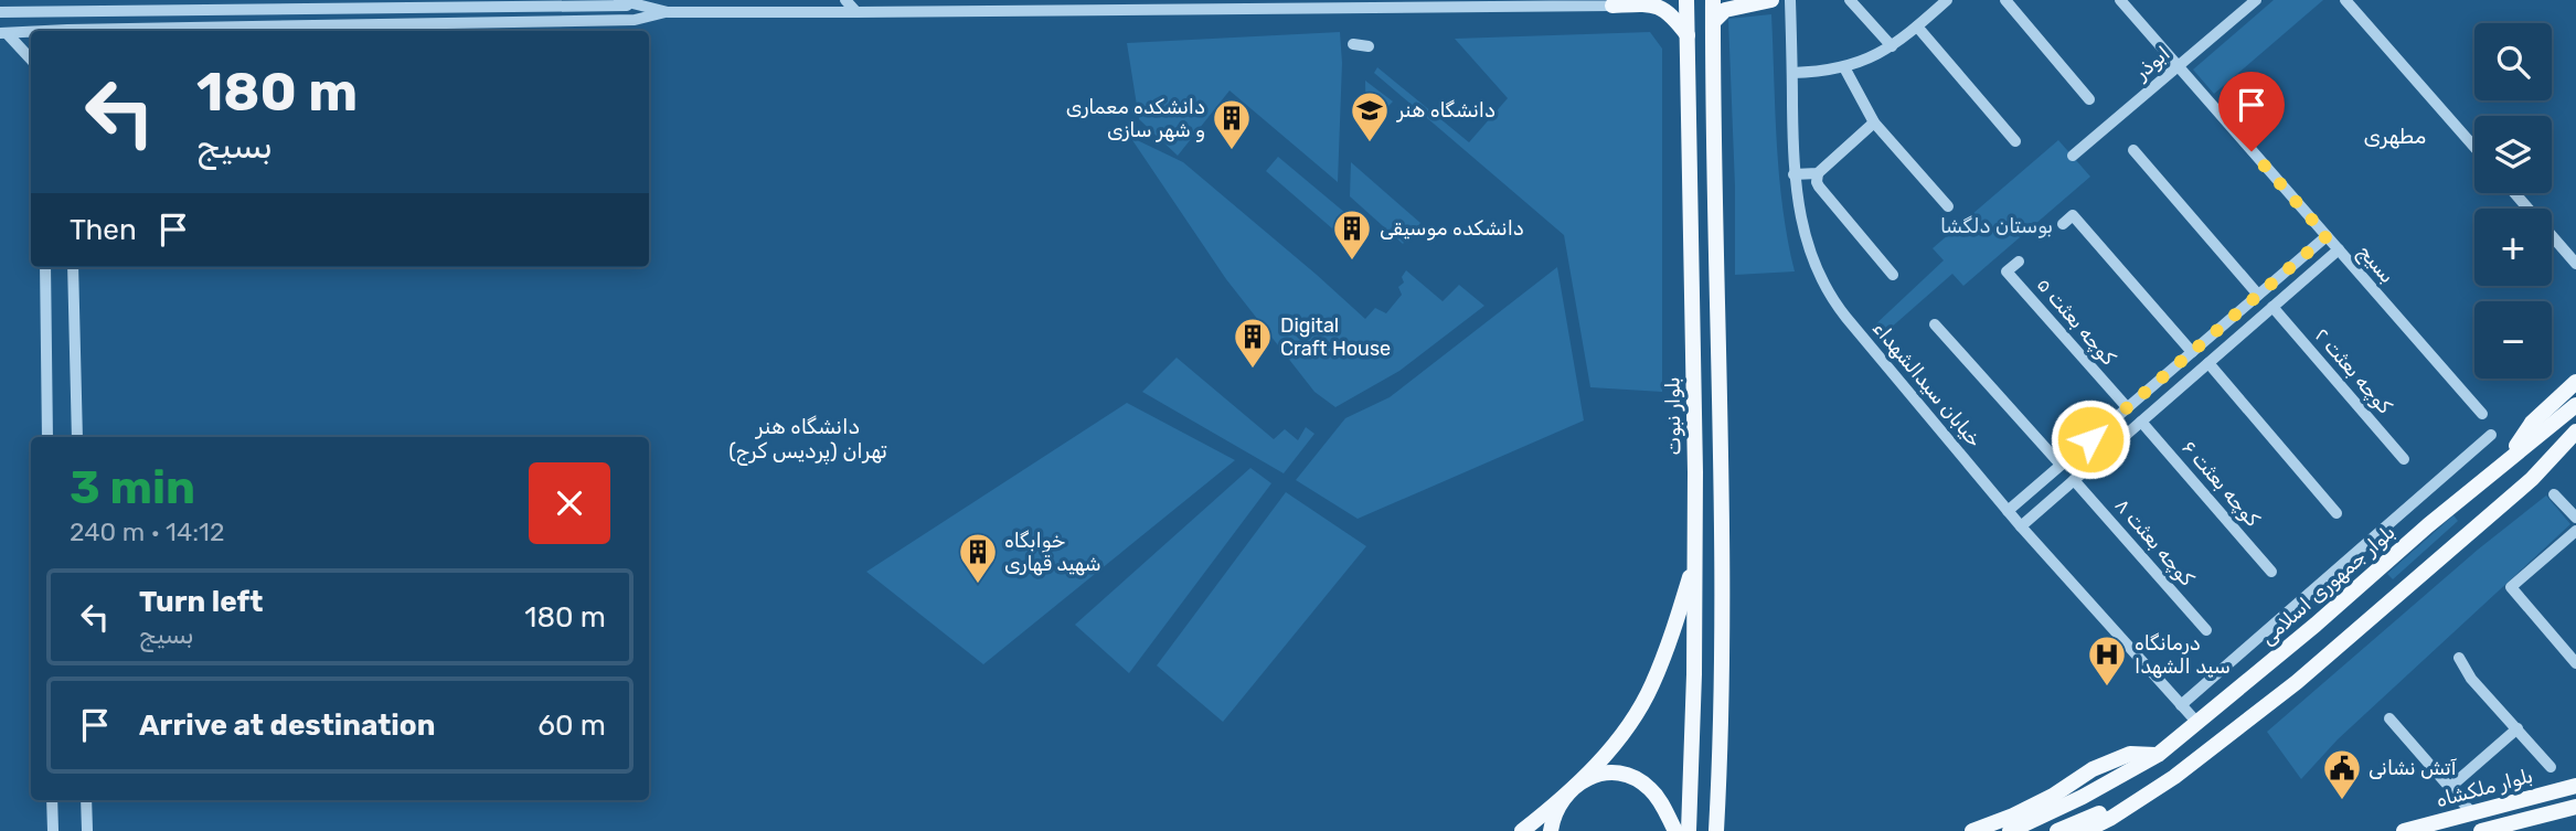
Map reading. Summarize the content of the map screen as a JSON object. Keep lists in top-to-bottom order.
{
  "streets": {
    "main road": ["بلوار نبوت", "بلوار جمهوری اسلامی", "بلوار ملکشاه"],
    "street": [
      "ابوذر",
      "بسیج",
      "کوچه بعثت ۵",
      "کوچه بعثت ۲",
      "خیابان سیدالشهداء",
      "کوچه بعثت ۶",
      "کوچه بعثت ۸"
    ]
  },
  "crossings": [
    ["ابوذر", "بسیج"],
    ["خیابان سیدالشهداء", "بلوار جمهوری اسلامی"]
  ],
  "districts": ["مطهری", "دانشگاه هنر تهران (پردیس کرج)"],
  "parks": ["بوستان دلگشا"],
  "places": {
    "school or university": ["دانشگاه هنر"],
    "building": [
      "دانشکده معماری و شهر سازی",
      "دانشکده موسیقی",
      "Digital Craft House",
      "خوابگاه شهید قهاری"
    ],
    "hospital": ["درمانگاه سید الشهدا"],
    "public building": ["آتش نشانی"]
  },
  "page": {
    "map_buttons": ["+", "−"],
    "turn": ["180 m", "بسیج"],
    "then": "Then",
    "heading": ["3 min", "240 m · 14:12"],
    "list": [
      {
        "name": "Turn left",
        "note": "بسیج",
        "value": "180 m"
      },
      {
        "name": "Arrive at destination",
        "value": "60 m"
      }
    ]
  }
}
